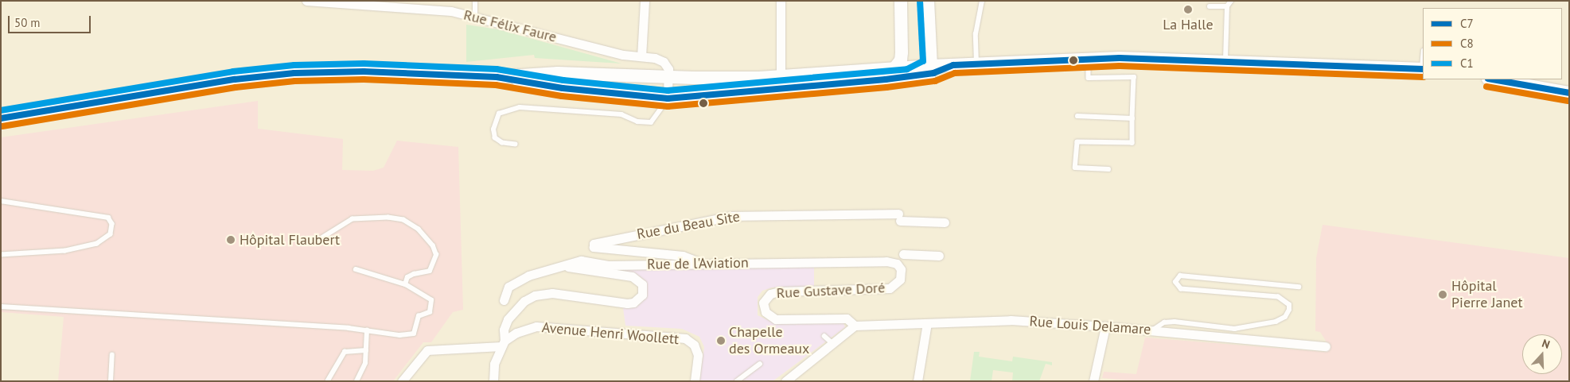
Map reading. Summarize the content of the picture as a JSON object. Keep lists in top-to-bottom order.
{
  "streets": {
    "street": [
      "Rue Félix Faure",
      "Rue du Beau Site",
      "Rue de l'Aviation",
      "Rue Gustave Doré",
      "Rue Louis Delamare",
      "Avenue Henri Woollett"
    ]
  },
  "crossings": [
    ["Rue du Beau Site", "Rue de l'Aviation"],
    ["Rue de l'Aviation", "Rue Gustave Doré"],
    ["Rue Gustave Doré", "Rue Louis Delamare"]
  ],
  "places": [
    "La Halle",
    "Hôpital Flaubert",
    "Hôpital Pierre Janet",
    "Chapelle des Ormeaux"
  ],
  "lines": ["transit line C1", "transit line C7", "transit line C8"],
  "legend": ["C7", "C8", "C1"],
  "scale_bar": "50 m",
  "north": "top"
}
